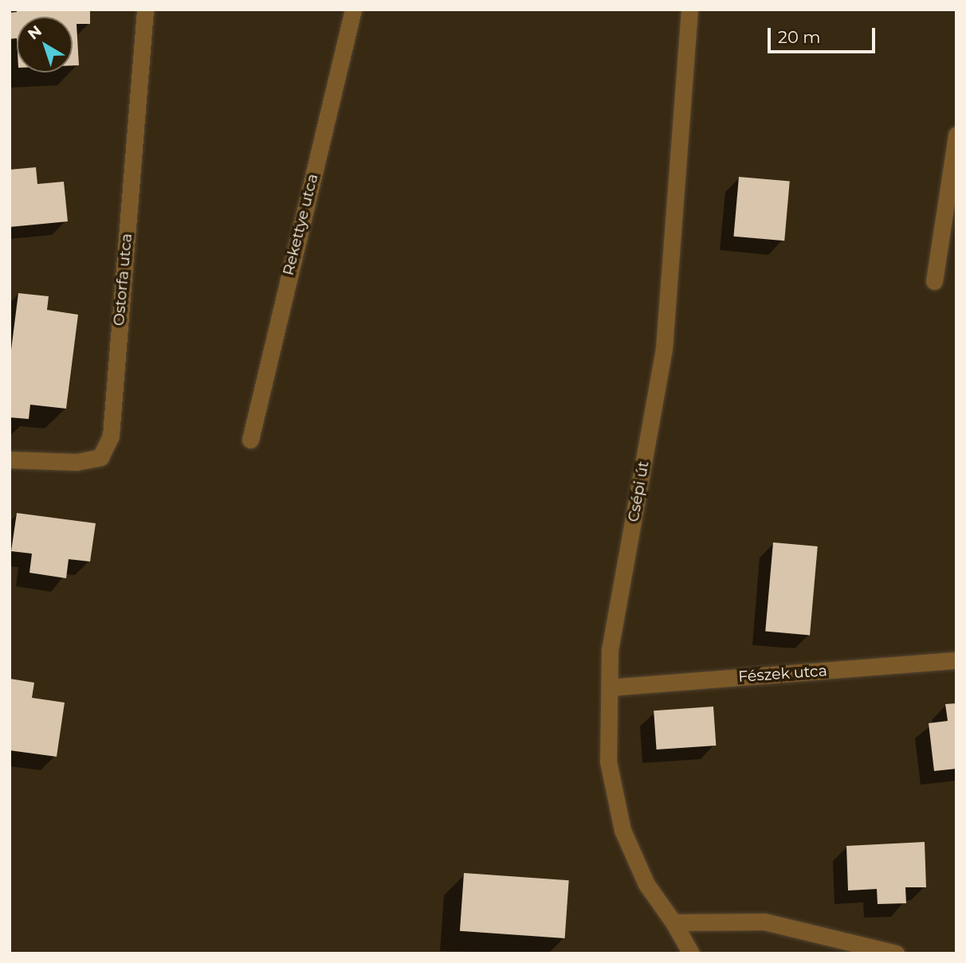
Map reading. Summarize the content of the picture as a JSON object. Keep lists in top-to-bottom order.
{
  "streets": {
    "street": [
      "Rekettye utca",
      "Ostorfa utca",
      "Csépi út",
      "Fészek utca"
    ]
  },
  "crossings": [
    ["Csépi út", "Fészek utca"]
  ],
  "scale_bar": "20 m",
  "north": "top left"
}
